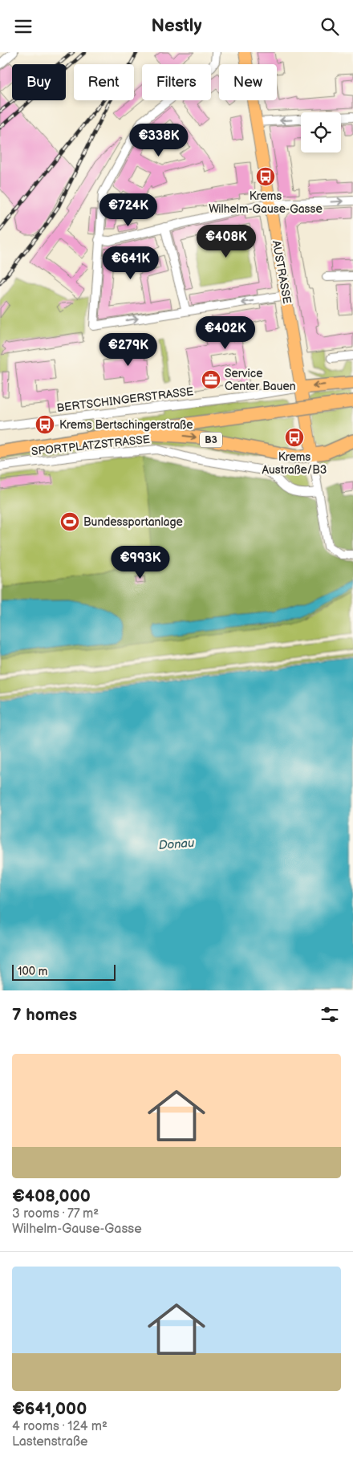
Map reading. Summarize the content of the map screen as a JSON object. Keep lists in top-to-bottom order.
{
  "streets": {
    "highway": ["B3"],
    "main road": ["AUSTRASSE"],
    "street": ["BERTSCHINGERSTRASSE", "SPORTPLATZSTRASSE"]
  },
  "crossings": [
    ["AUSTRASSE", "BERTSCHINGERSTRASSE"],
    ["AUSTRASSE", "B3"],
    ["AUSTRASSE", "SPORTPLATZSTRASSE"]
  ],
  "water": ["Donau"],
  "places": {
    "bus stop": ["Krems Wilhelm-Gause-Gasse", "Krems Bertschingerstraße", "Krems Austraße/B3"],
    "office": ["Service Center Bauen"],
    "sports": ["Bundessportanlage"]
  },
  "scale_bar": "100 m",
  "page": {
    "header": "Nestly",
    "chip": [
      "Buy",
      "Rent",
      "Filters",
      "New"
    ],
    "price": [
      "€338K",
      "€724K",
      "€408K",
      "€641K",
      "€402K",
      "€279K",
      "€993K"
    ],
    "scale": "100 m",
    "heading": "7 homes",
    "list": [
      {
        "name": "€408,000",
        "note": "3 rooms · 77 m² · Wilhelm-Gause-Gasse"
      },
      {
        "name": "€641,000",
        "note": "4 rooms · 124 m² · Lastenstraße"
      }
    ]
  }
}
